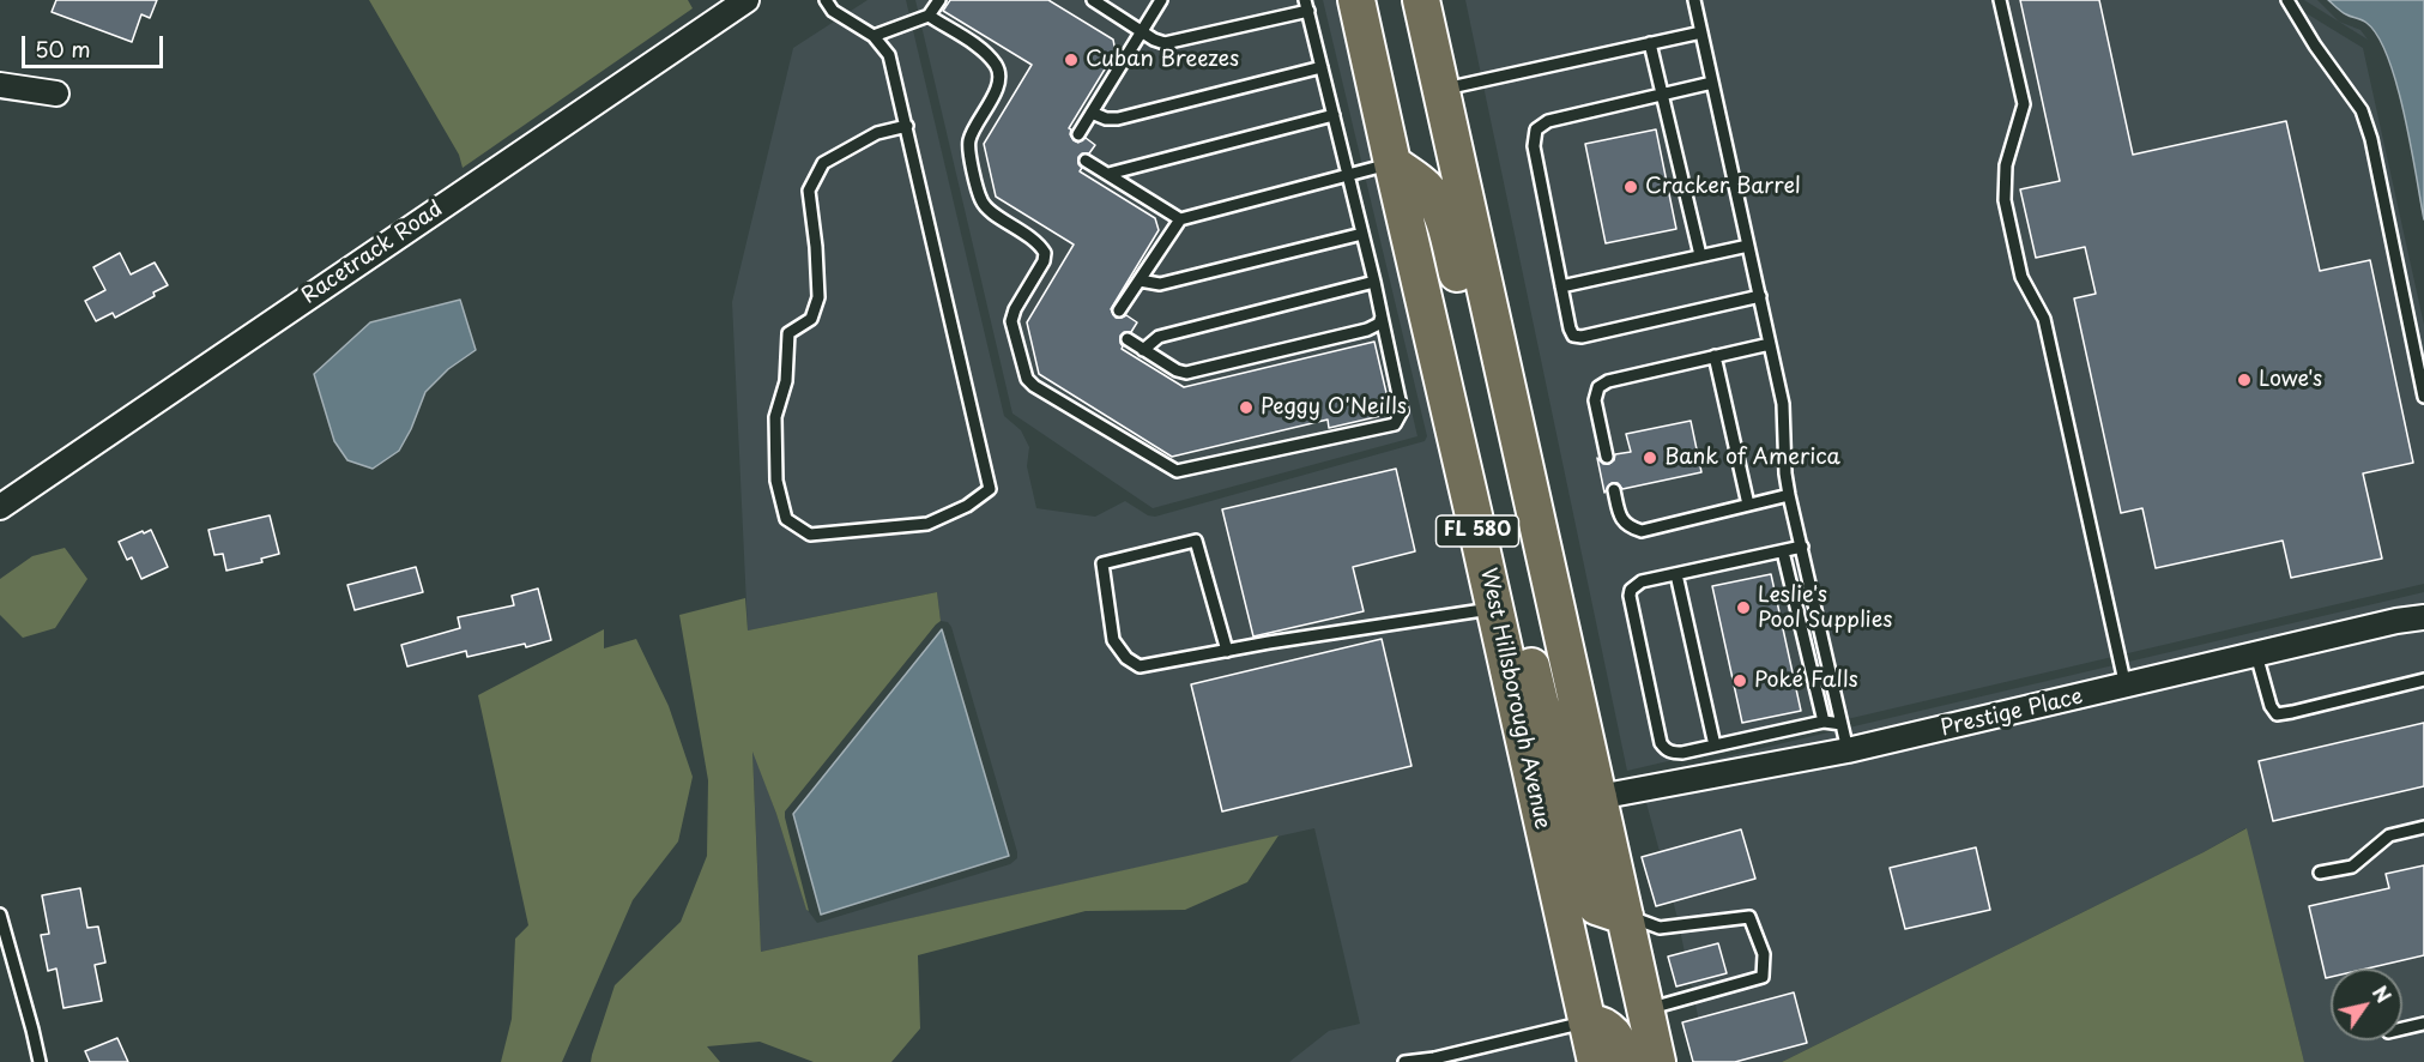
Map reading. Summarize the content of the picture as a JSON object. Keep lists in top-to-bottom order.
{
  "streets": {
    "main road": ["FL 580", "West Hillsborough Avenue"],
    "street": ["Racetrack Road", "Prestige Place"]
  },
  "crossings": [
    ["FL 580", "Prestige Place"]
  ],
  "places": [
    "Cuban Breezes",
    "Cracker Barrel",
    "Lowe's",
    "Peggy O'Neills",
    "Bank of America",
    "Leslie's Pool Supplies",
    "Poké Falls"
  ],
  "scale_bar": "50 m",
  "north": "top right"
}
